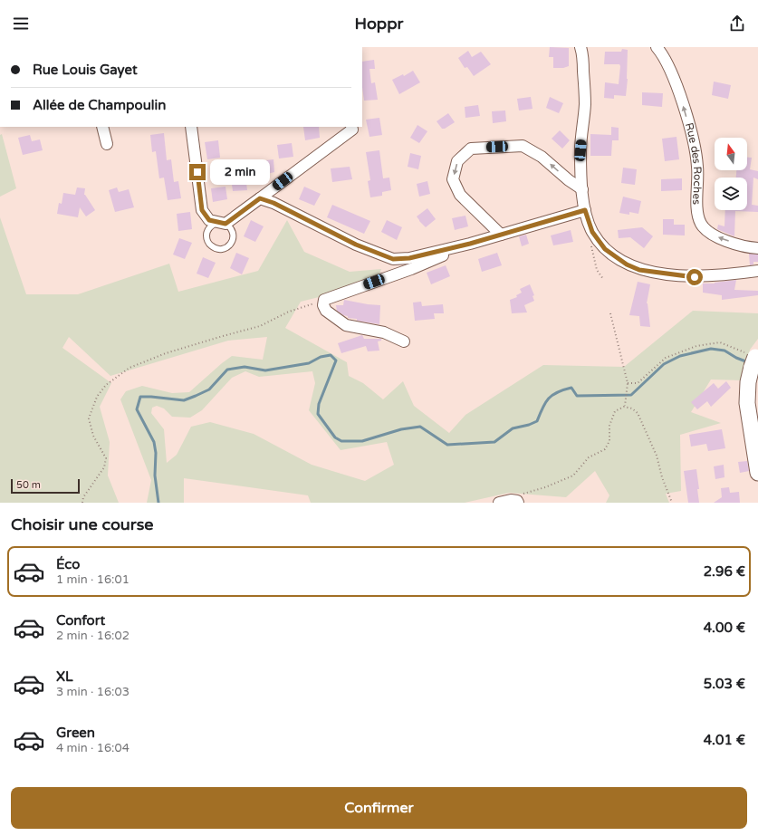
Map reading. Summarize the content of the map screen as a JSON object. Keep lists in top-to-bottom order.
{
  "streets": {
    "street": ["Rue des Roches"]
  },
  "one_way": ["Rue des Roches"],
  "scale_bar": "50 m",
  "north": "top",
  "page": {
    "header": "Hoppr",
    "banner": ["Rue Louis Gayet", "Allée de Champoulin"],
    "bubble": "2 min",
    "scale": "50 m",
    "heading": "Choisir une course",
    "list": [
      {
        "name": "Éco",
        "note": "1 min · 16:01",
        "value": "2.96 €"
      },
      {
        "name": "Confort",
        "note": "2 min · 16:02",
        "value": "4.00 €"
      },
      {
        "name": "XL",
        "note": "3 min · 16:03",
        "value": "5.03 €"
      },
      {
        "name": "Green",
        "note": "4 min · 16:04",
        "value": "4.01 €"
      }
    ],
    "buttons": "Confirmer"
  }
}
